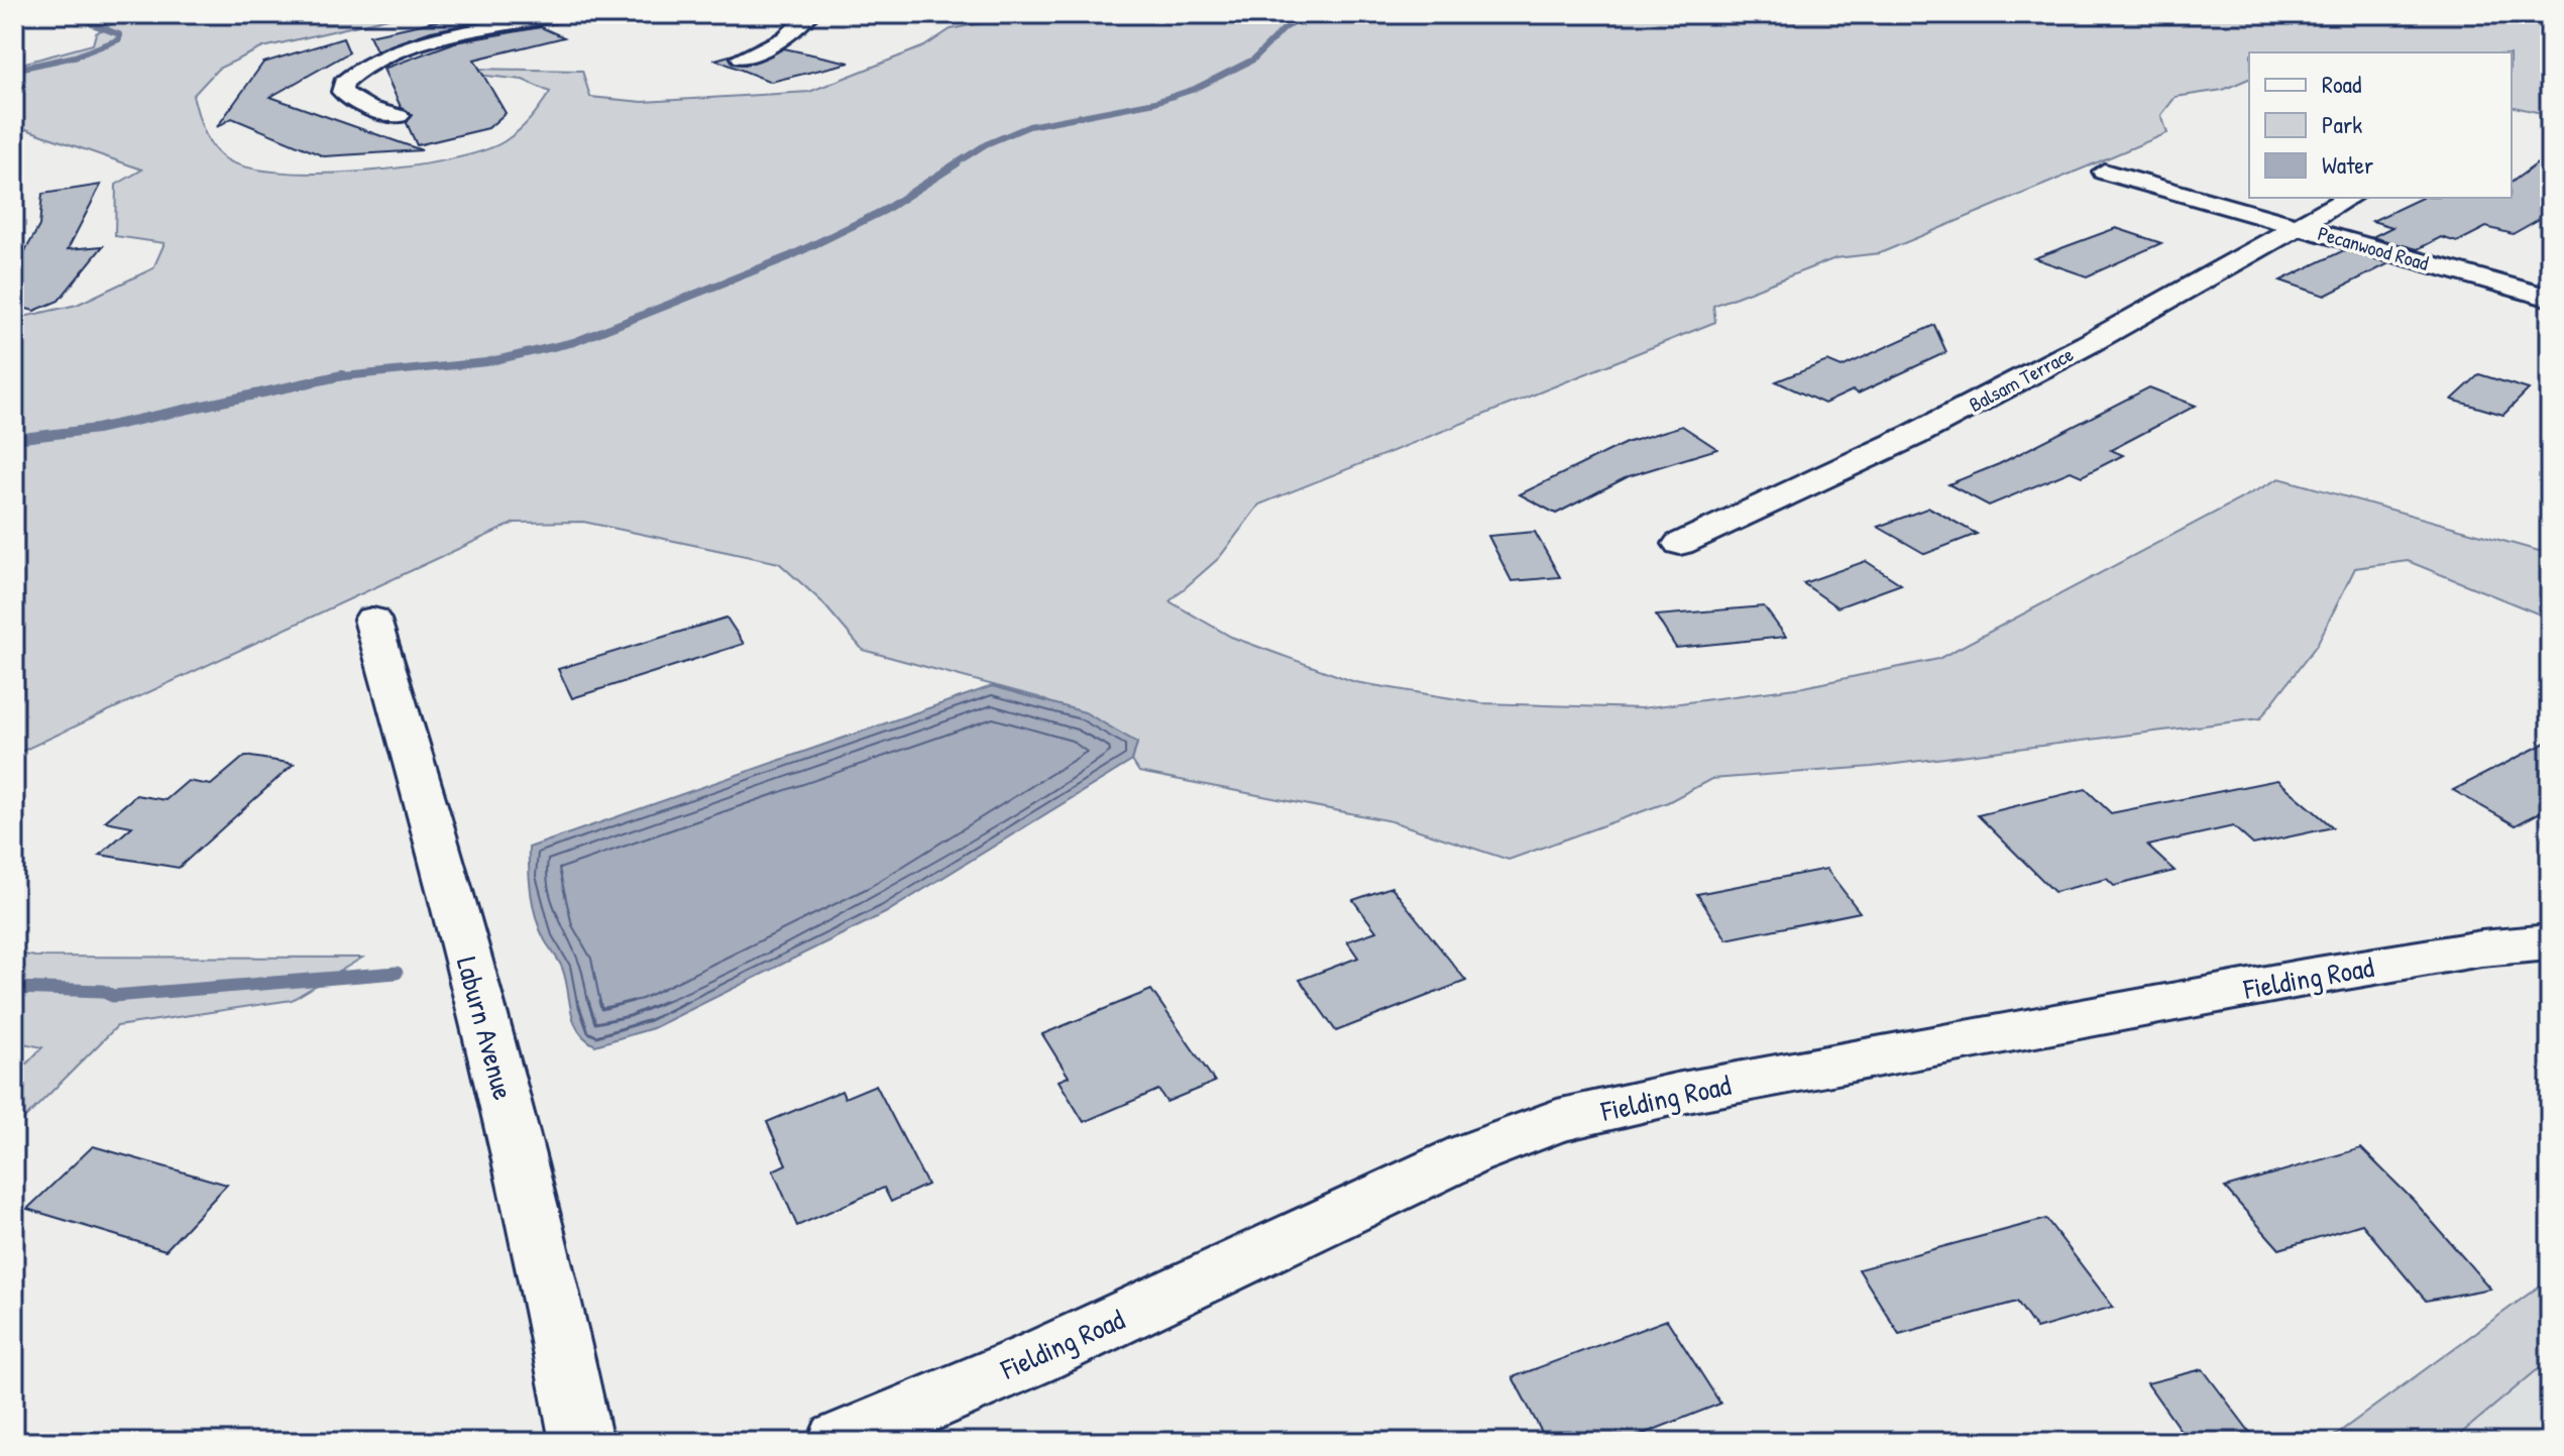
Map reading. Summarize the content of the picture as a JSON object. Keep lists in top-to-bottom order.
{
  "streets": {
    "street": [
      "Pecanwood Road",
      "Balsam Terrace",
      "Fielding Road",
      "Laburn Avenue"
    ]
  },
  "crossings": [
    ["Pecanwood Road", "Balsam Terrace"]
  ],
  "legend": ["Road", "Park", "Water"]
}
